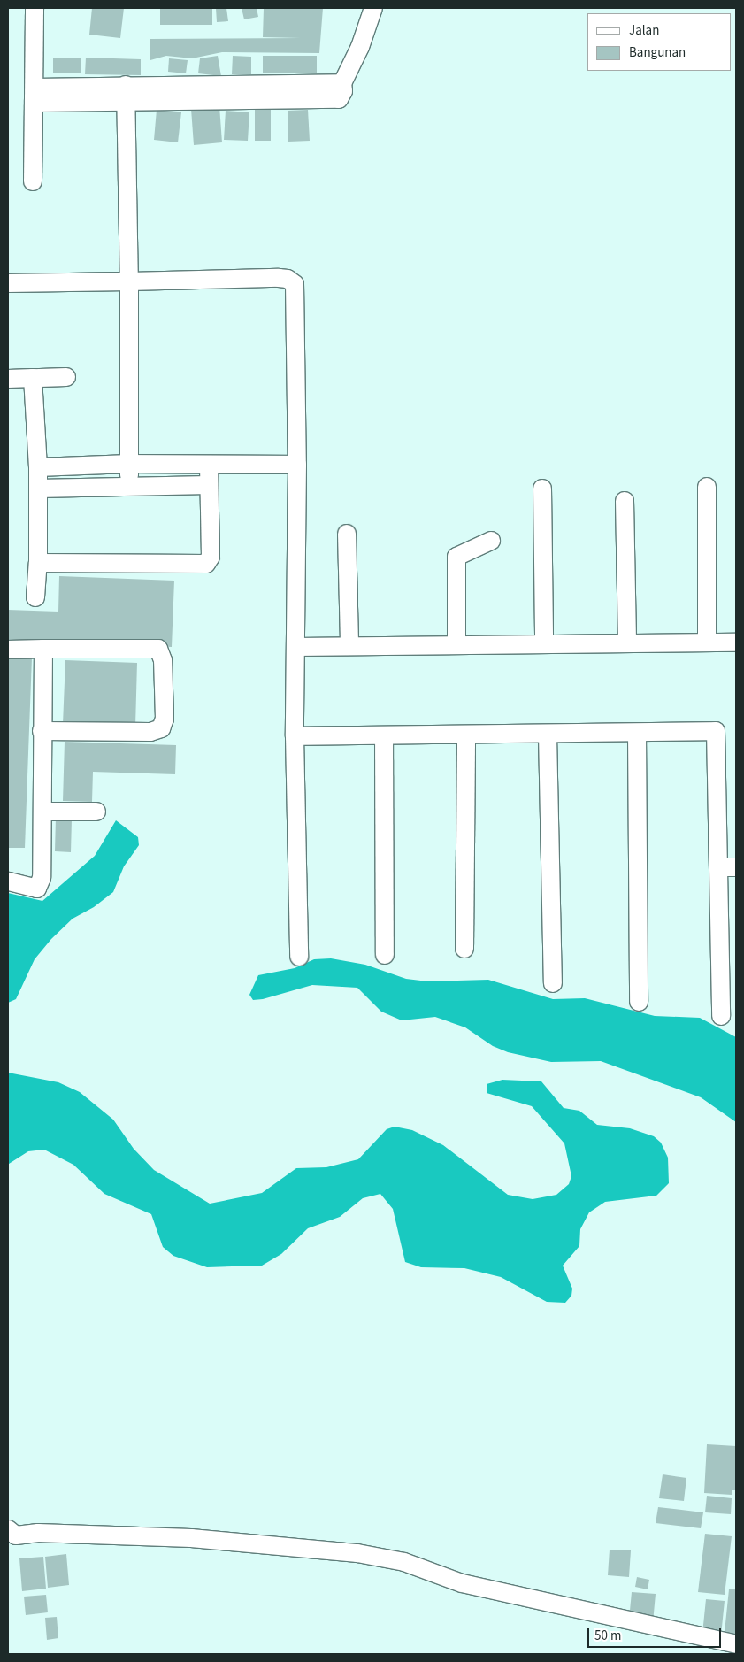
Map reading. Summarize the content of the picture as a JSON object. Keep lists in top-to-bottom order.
{
  "legend": ["Jalan", "Bangunan"],
  "scale_bar": "50 m"
}
